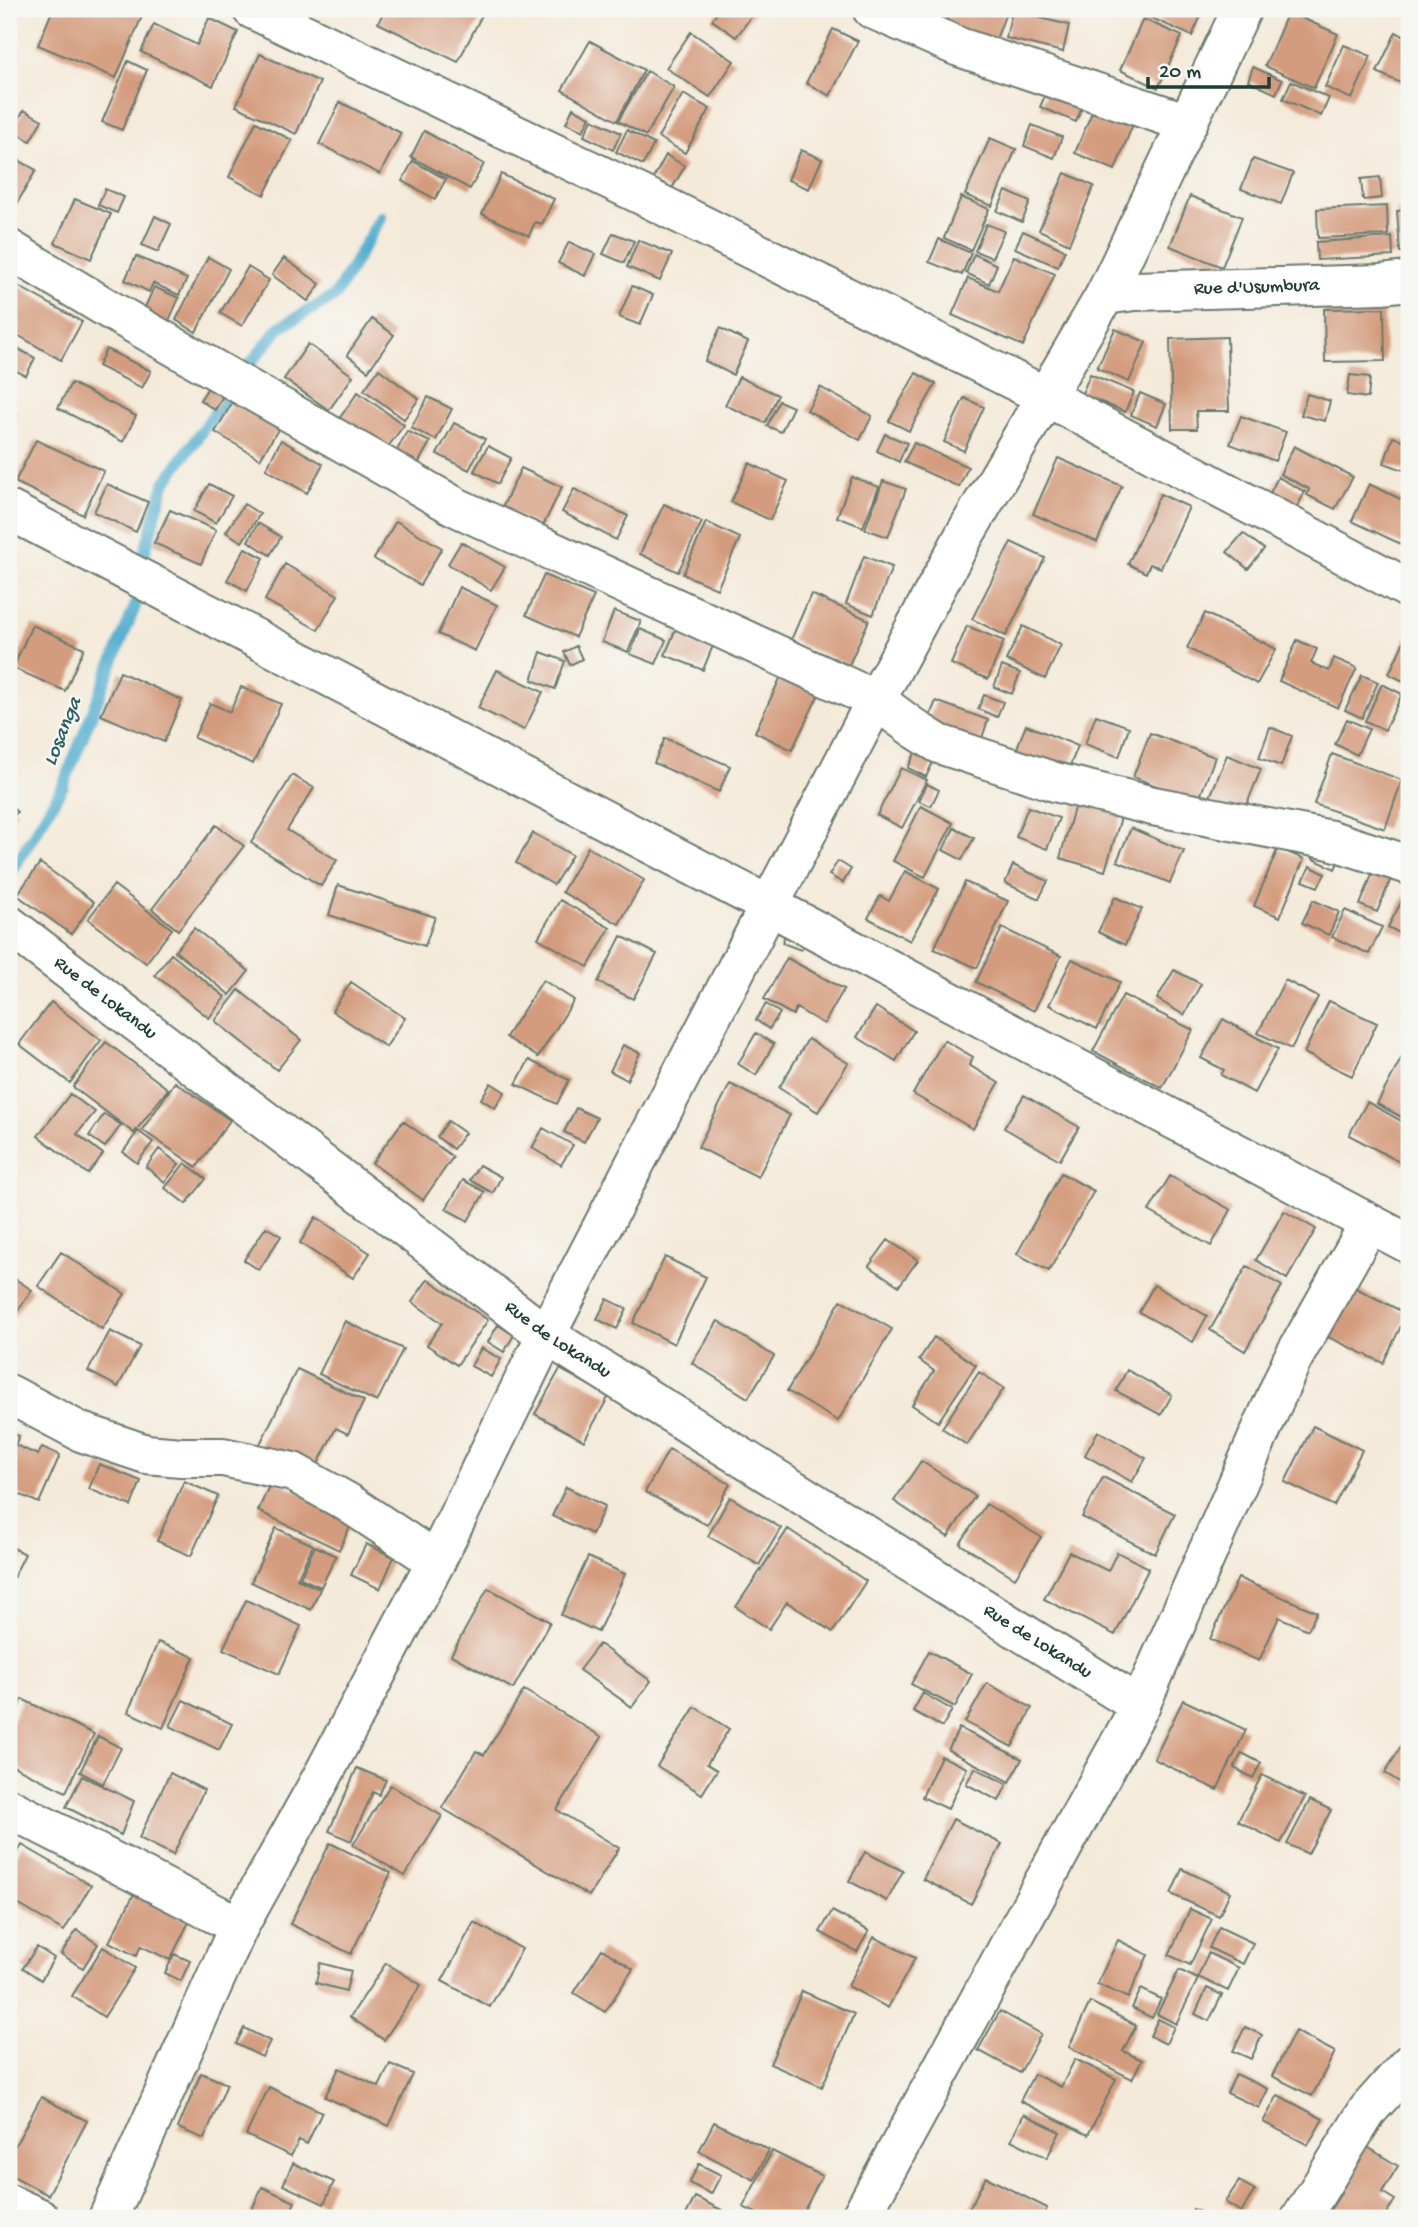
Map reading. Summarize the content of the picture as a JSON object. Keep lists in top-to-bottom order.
{
  "streets": {
    "street": ["Rue d'Usumbura", "Rue de Lokandu"]
  },
  "water": ["Losanga"],
  "scale_bar": "20 m"
}
